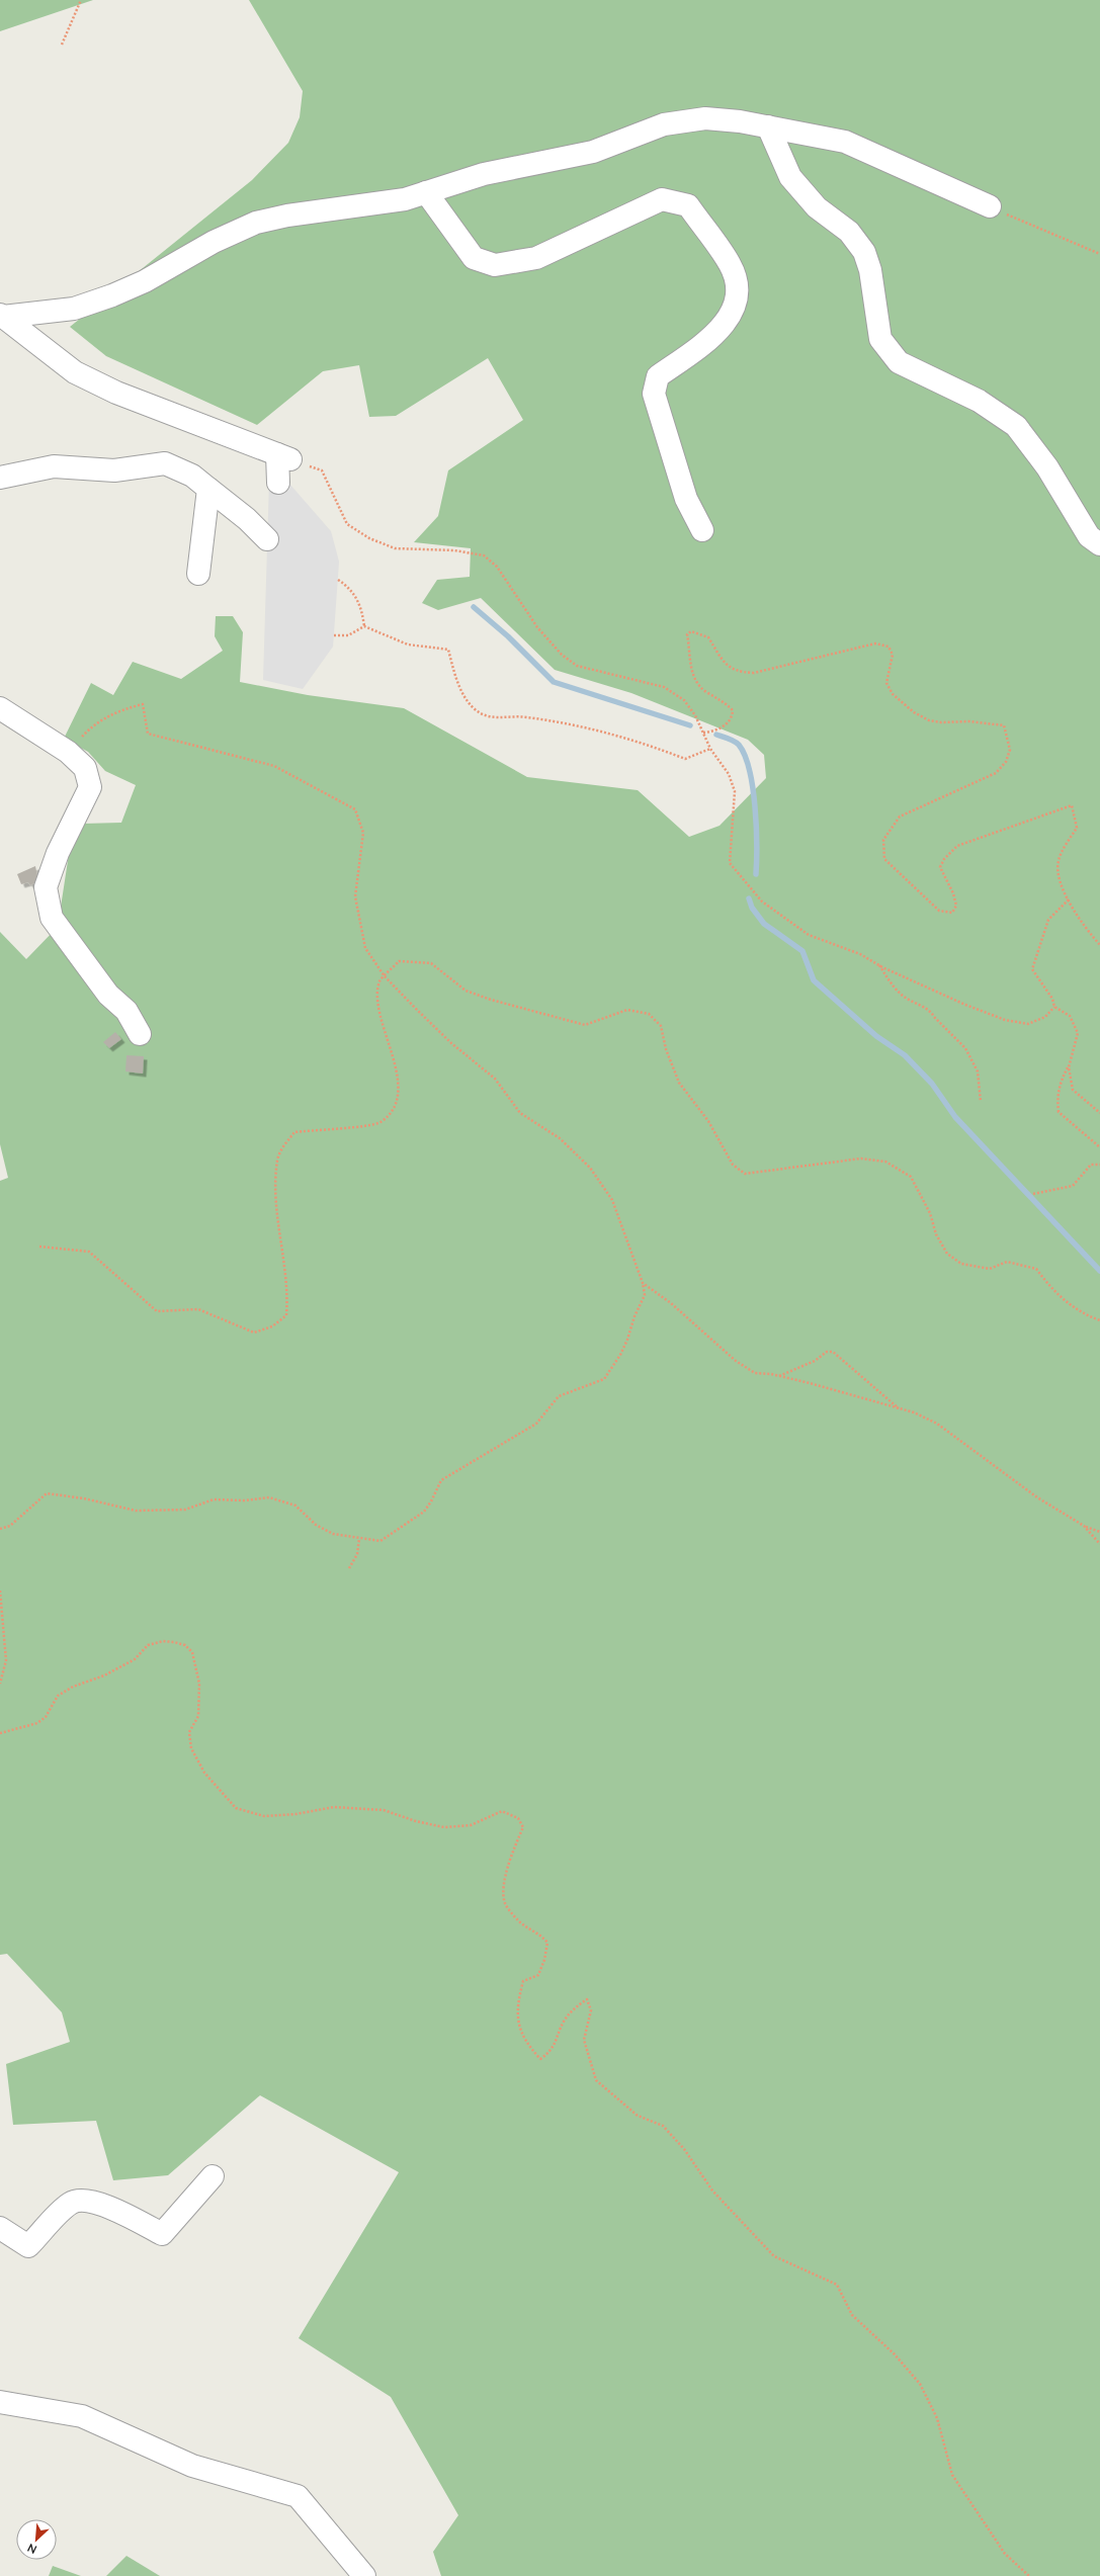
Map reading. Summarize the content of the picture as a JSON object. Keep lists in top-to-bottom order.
{
  "north": "bottom left"
}
